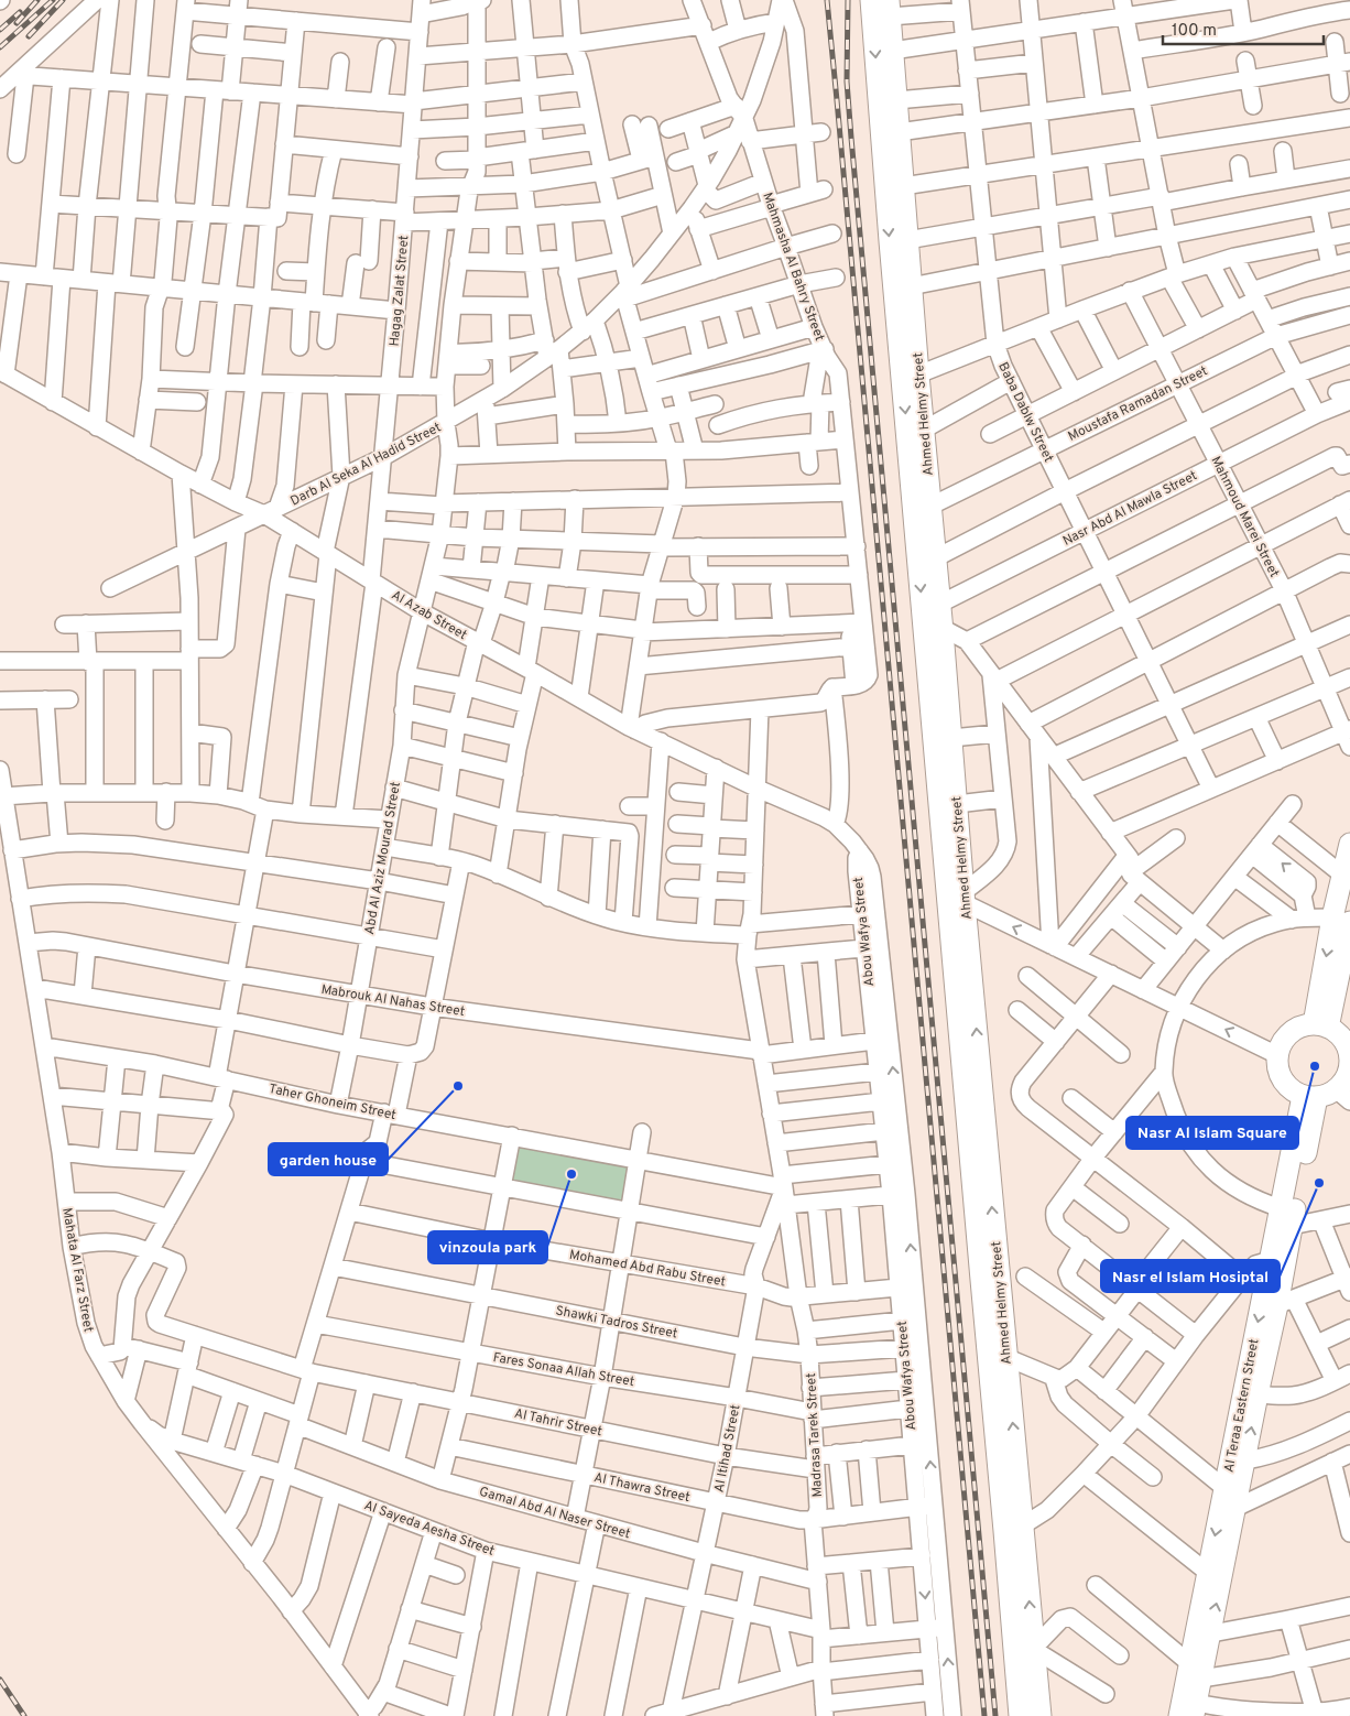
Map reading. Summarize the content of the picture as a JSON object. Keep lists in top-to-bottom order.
{
  "streets": {
    "main road": ["Ahmed Helmy Street", "Al Teraa Eastern Street"],
    "street": [
      "Mahmasha Al Bahry Street",
      "Hagag Zalat Street",
      "Moustafa Ramadan Street",
      "Baba Dablw Street",
      "Darb Al Seka Al Hadid Street",
      "Nasr Abd Al Mawla Street",
      "Mahmoud Marei Street",
      "Al Azab Street",
      "Abd Al Aziz Mourad Street",
      "Abou Wafya Street",
      "Mabrouk Al Nahas Street",
      "Taher Ghoneim Street",
      "Mohamed Abd Rabu Street",
      "Mahata Al Farz Street",
      "Shawki Tadros Street",
      "Fares Sonaa Allah Street",
      "Al Tahrir Street",
      "Madrasa Tarek Street",
      "Al Itihad Street",
      "Al Thawra Street",
      "Gamal Abd Al Naser Street",
      "Al Sayeda Aesha Street"
    ]
  },
  "crossings": [
    ["Mahmasha Al Bahry Street", "Darb Al Seka Al Hadid Street"],
    ["Hagag Zalat Street", "Darb Al Seka Al Hadid Street"],
    ["Hagag Zalat Street", "Al Azab Street"],
    ["Moustafa Ramadan Street", "Baba Dablw Street"],
    ["Moustafa Ramadan Street", "Ahmed Helmy Street"],
    ["Moustafa Ramadan Street", "Mahmoud Marei Street"],
    ["Baba Dablw Street", "Nasr Abd Al Mawla Street"],
    ["Ahmed Helmy Street", "Nasr Abd Al Mawla Street"],
    ["Darb Al Seka Al Hadid Street", "Al Azab Street"],
    ["Darb Al Seka Al Hadid Street", "Abd Al Aziz Mourad Street"],
    ["Nasr Abd Al Mawla Street", "Mahmoud Marei Street"],
    ["Al Azab Street", "Abd Al Aziz Mourad Street"],
    ["Al Azab Street", "Abou Wafya Street"],
    ["Al Azab Street", "Madrasa Tarek Street"],
    ["Abd Al Aziz Mourad Street", "Mabrouk Al Nahas Street"],
    ["Abd Al Aziz Mourad Street", "Taher Ghoneim Street"],
    ["Abou Wafya Street", "Mabrouk Al Nahas Street"],
    ["Abou Wafya Street", "Taher Ghoneim Street"],
    ["Abou Wafya Street", "Mohamed Abd Rabu Street"],
    ["Abou Wafya Street", "Shawki Tadros Street"],
    ["Abou Wafya Street", "Fares Sonaa Allah Street"],
    ["Abou Wafya Street", "Al Tahrir Street"],
    ["Abou Wafya Street", "Al Thawra Street"],
    ["Abou Wafya Street", "Gamal Abd Al Naser Street"],
    ["Abou Wafya Street", "Al Sayeda Aesha Street"],
    ["Mabrouk Al Nahas Street", "Mahata Al Farz Street"],
    ["Mabrouk Al Nahas Street", "Madrasa Tarek Street"],
    ["Taher Ghoneim Street", "Mahata Al Farz Street"],
    ["Taher Ghoneim Street", "Madrasa Tarek Street"],
    ["Taher Ghoneim Street", "Al Itihad Street"],
    ["Mohamed Abd Rabu Street", "Madrasa Tarek Street"],
    ["Mohamed Abd Rabu Street", "Al Itihad Street"],
    ["Mahata Al Farz Street", "Al Sayeda Aesha Street"],
    ["Shawki Tadros Street", "Madrasa Tarek Street"],
    ["Shawki Tadros Street", "Al Itihad Street"],
    ["Fares Sonaa Allah Street", "Madrasa Tarek Street"],
    ["Fares Sonaa Allah Street", "Al Itihad Street"],
    ["Al Tahrir Street", "Madrasa Tarek Street"],
    ["Al Tahrir Street", "Al Itihad Street"],
    ["Madrasa Tarek Street", "Al Itihad Street"],
    ["Madrasa Tarek Street", "Al Thawra Street"],
    ["Madrasa Tarek Street", "Gamal Abd Al Naser Street"],
    ["Madrasa Tarek Street", "Al Sayeda Aesha Street"],
    ["Al Itihad Street", "Al Thawra Street"],
    ["Al Itihad Street", "Gamal Abd Al Naser Street"],
    ["Al Itihad Street", "Al Sayeda Aesha Street"]
  ],
  "places": [
    "Nasr Al Islam Square",
    "garden house",
    "vinzoula park",
    "Nasr el Islam Hosiptal"
  ],
  "scale_bar": "100 m"
}
